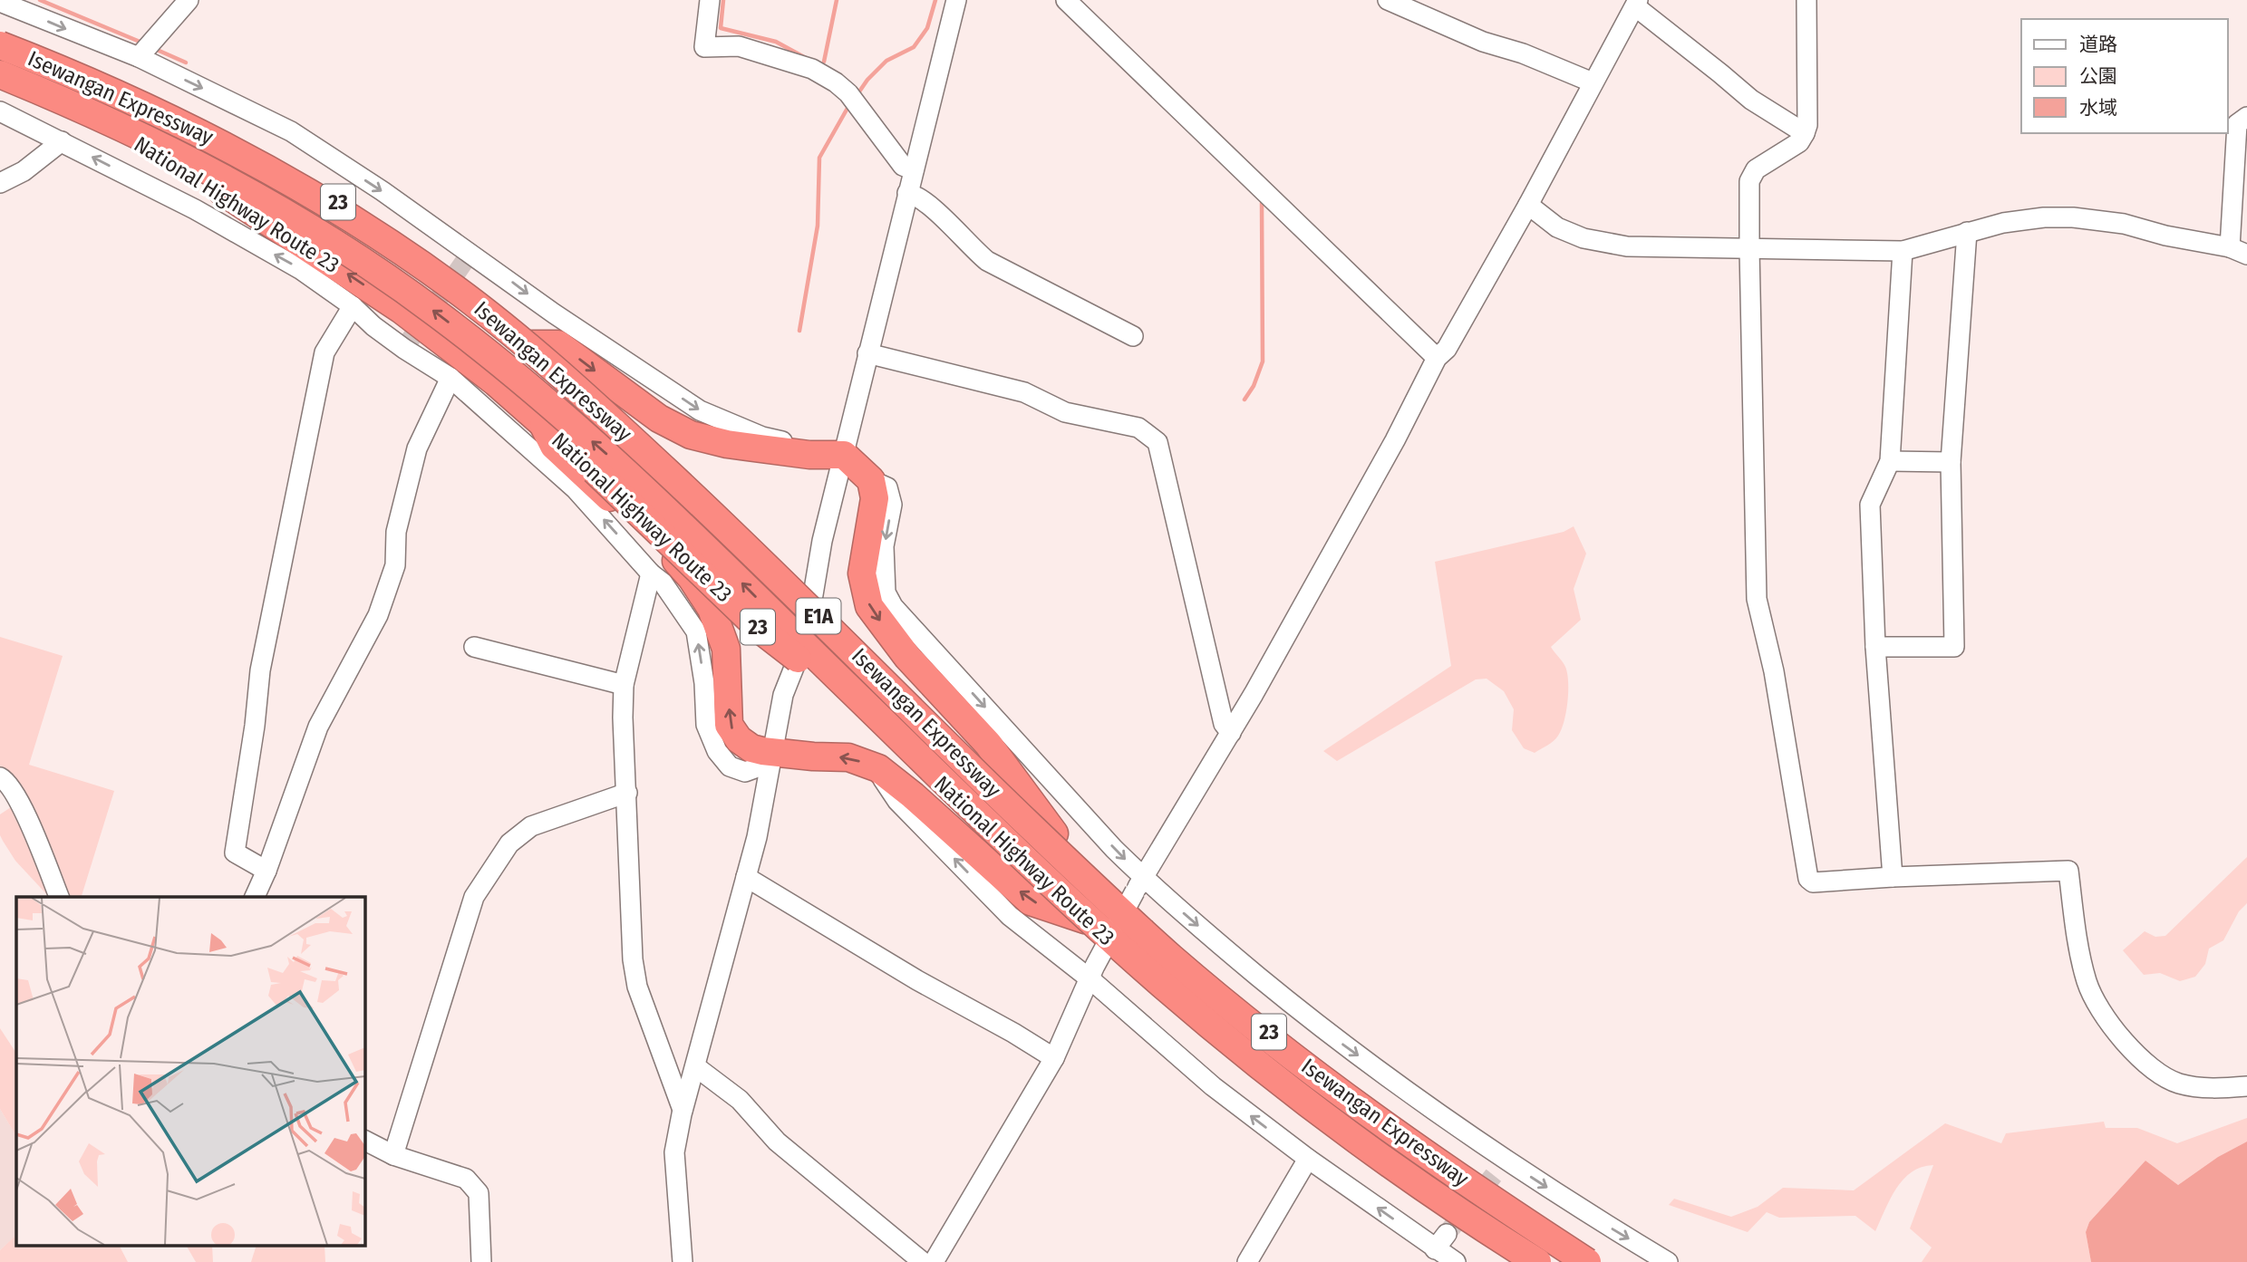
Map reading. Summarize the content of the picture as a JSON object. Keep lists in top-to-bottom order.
{
  "streets": {
    "highway": [
      "Isewangan Expressway",
      "23",
      "National Highway Route 23",
      "E1A"
    ]
  },
  "legend": ["道路", "公園", "水域"]
}
